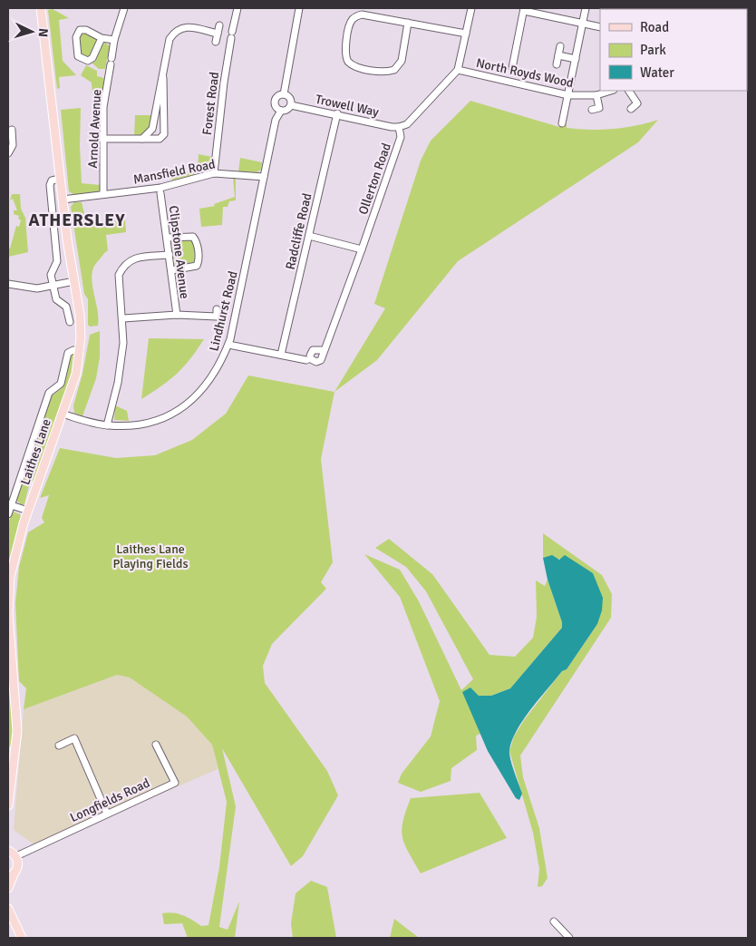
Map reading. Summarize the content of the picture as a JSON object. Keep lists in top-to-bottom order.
{
  "streets": {
    "main road": ["Laithes Lane"],
    "street": [
      "North Royds Wood",
      "Forest Road",
      "Trowell Way",
      "Arnold Avenue",
      "Mansfield Road",
      "Ollerton Road",
      "Radcliffe Road",
      "Clipstone Avenue",
      "Lindhurst Road",
      "Longfields Road"
    ]
  },
  "crossings": [
    ["Forest Road", "Mansfield Road"],
    ["Trowell Way", "Ollerton Road"],
    ["Trowell Way", "Radcliffe Road"],
    ["Trowell Way", "Lindhurst Road"],
    ["Arnold Avenue", "Mansfield Road"],
    ["Mansfield Road", "Lindhurst Road"],
    ["Mansfield Road", "Laithes Lane"],
    ["Lindhurst Road", "Laithes Lane"]
  ],
  "districts": ["ATHERSLEY"],
  "parks": ["Laithes Lane Playing Fields"],
  "legend": ["Road", "Park", "Water"],
  "north": "right"
}
